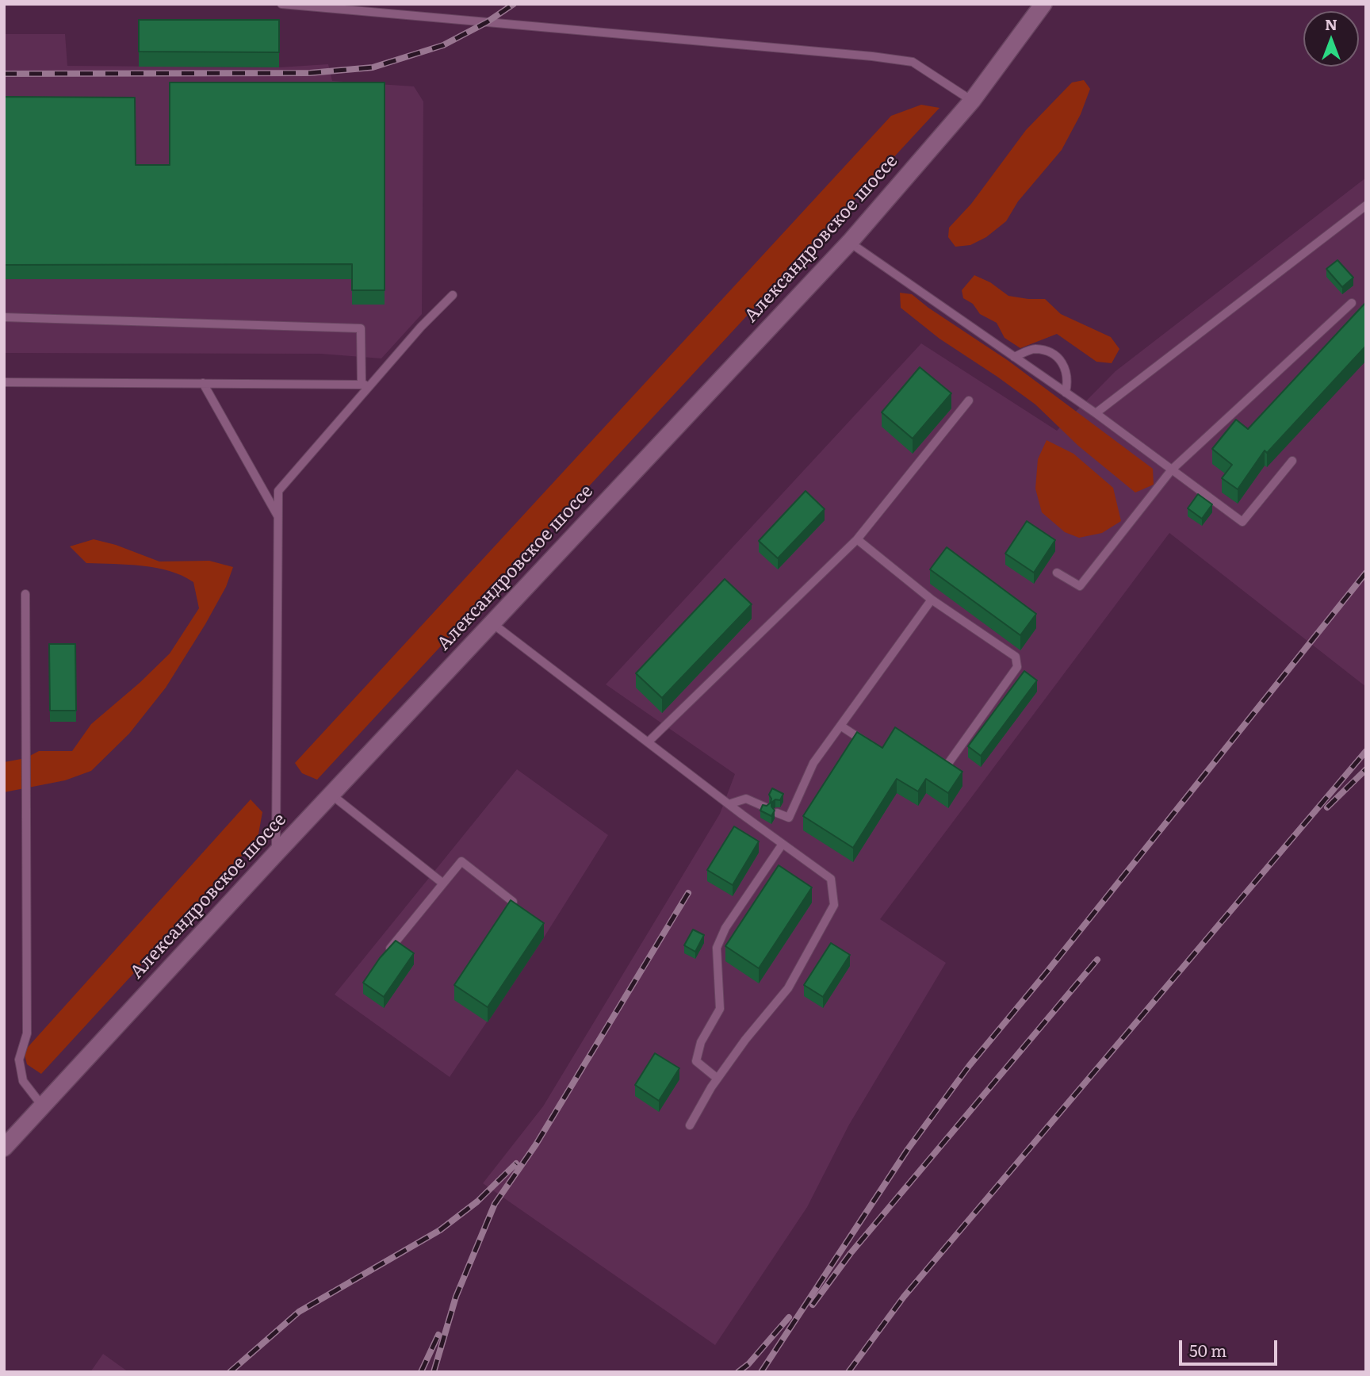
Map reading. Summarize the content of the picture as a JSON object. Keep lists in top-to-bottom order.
{
  "streets": {
    "main road": ["Александровское шоссе"]
  },
  "scale_bar": "50 m",
  "north": "top"
}
